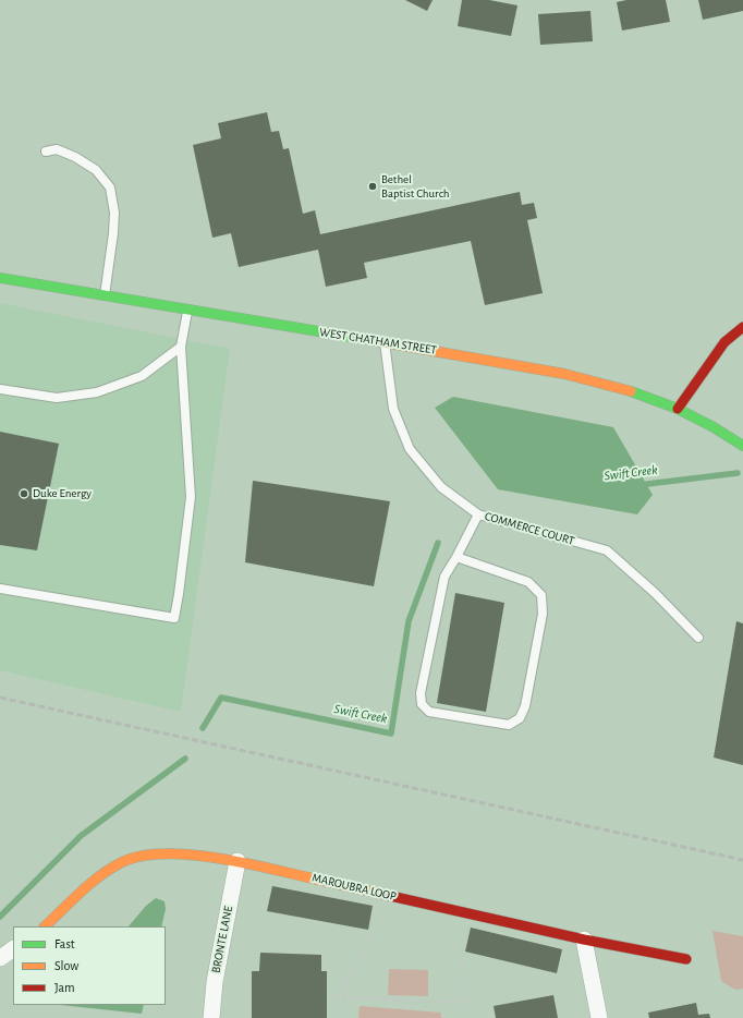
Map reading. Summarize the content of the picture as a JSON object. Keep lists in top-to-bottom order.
{
  "streets": {
    "street": ["WEST CHATHAM STREET", "MAROUBRA LOOP", "BRONTE LANE"],
    "lane": ["COMMERCE COURT"]
  },
  "crossings": [
    ["WEST CHATHAM STREET", "COMMERCE COURT"],
    ["MAROUBRA LOOP", "BRONTE LANE"]
  ],
  "water": ["Swift Creek"],
  "places": ["Bethel Baptist Church", "Duke Energy"],
  "legend": ["Fast", "Slow", "Jam"]
}
